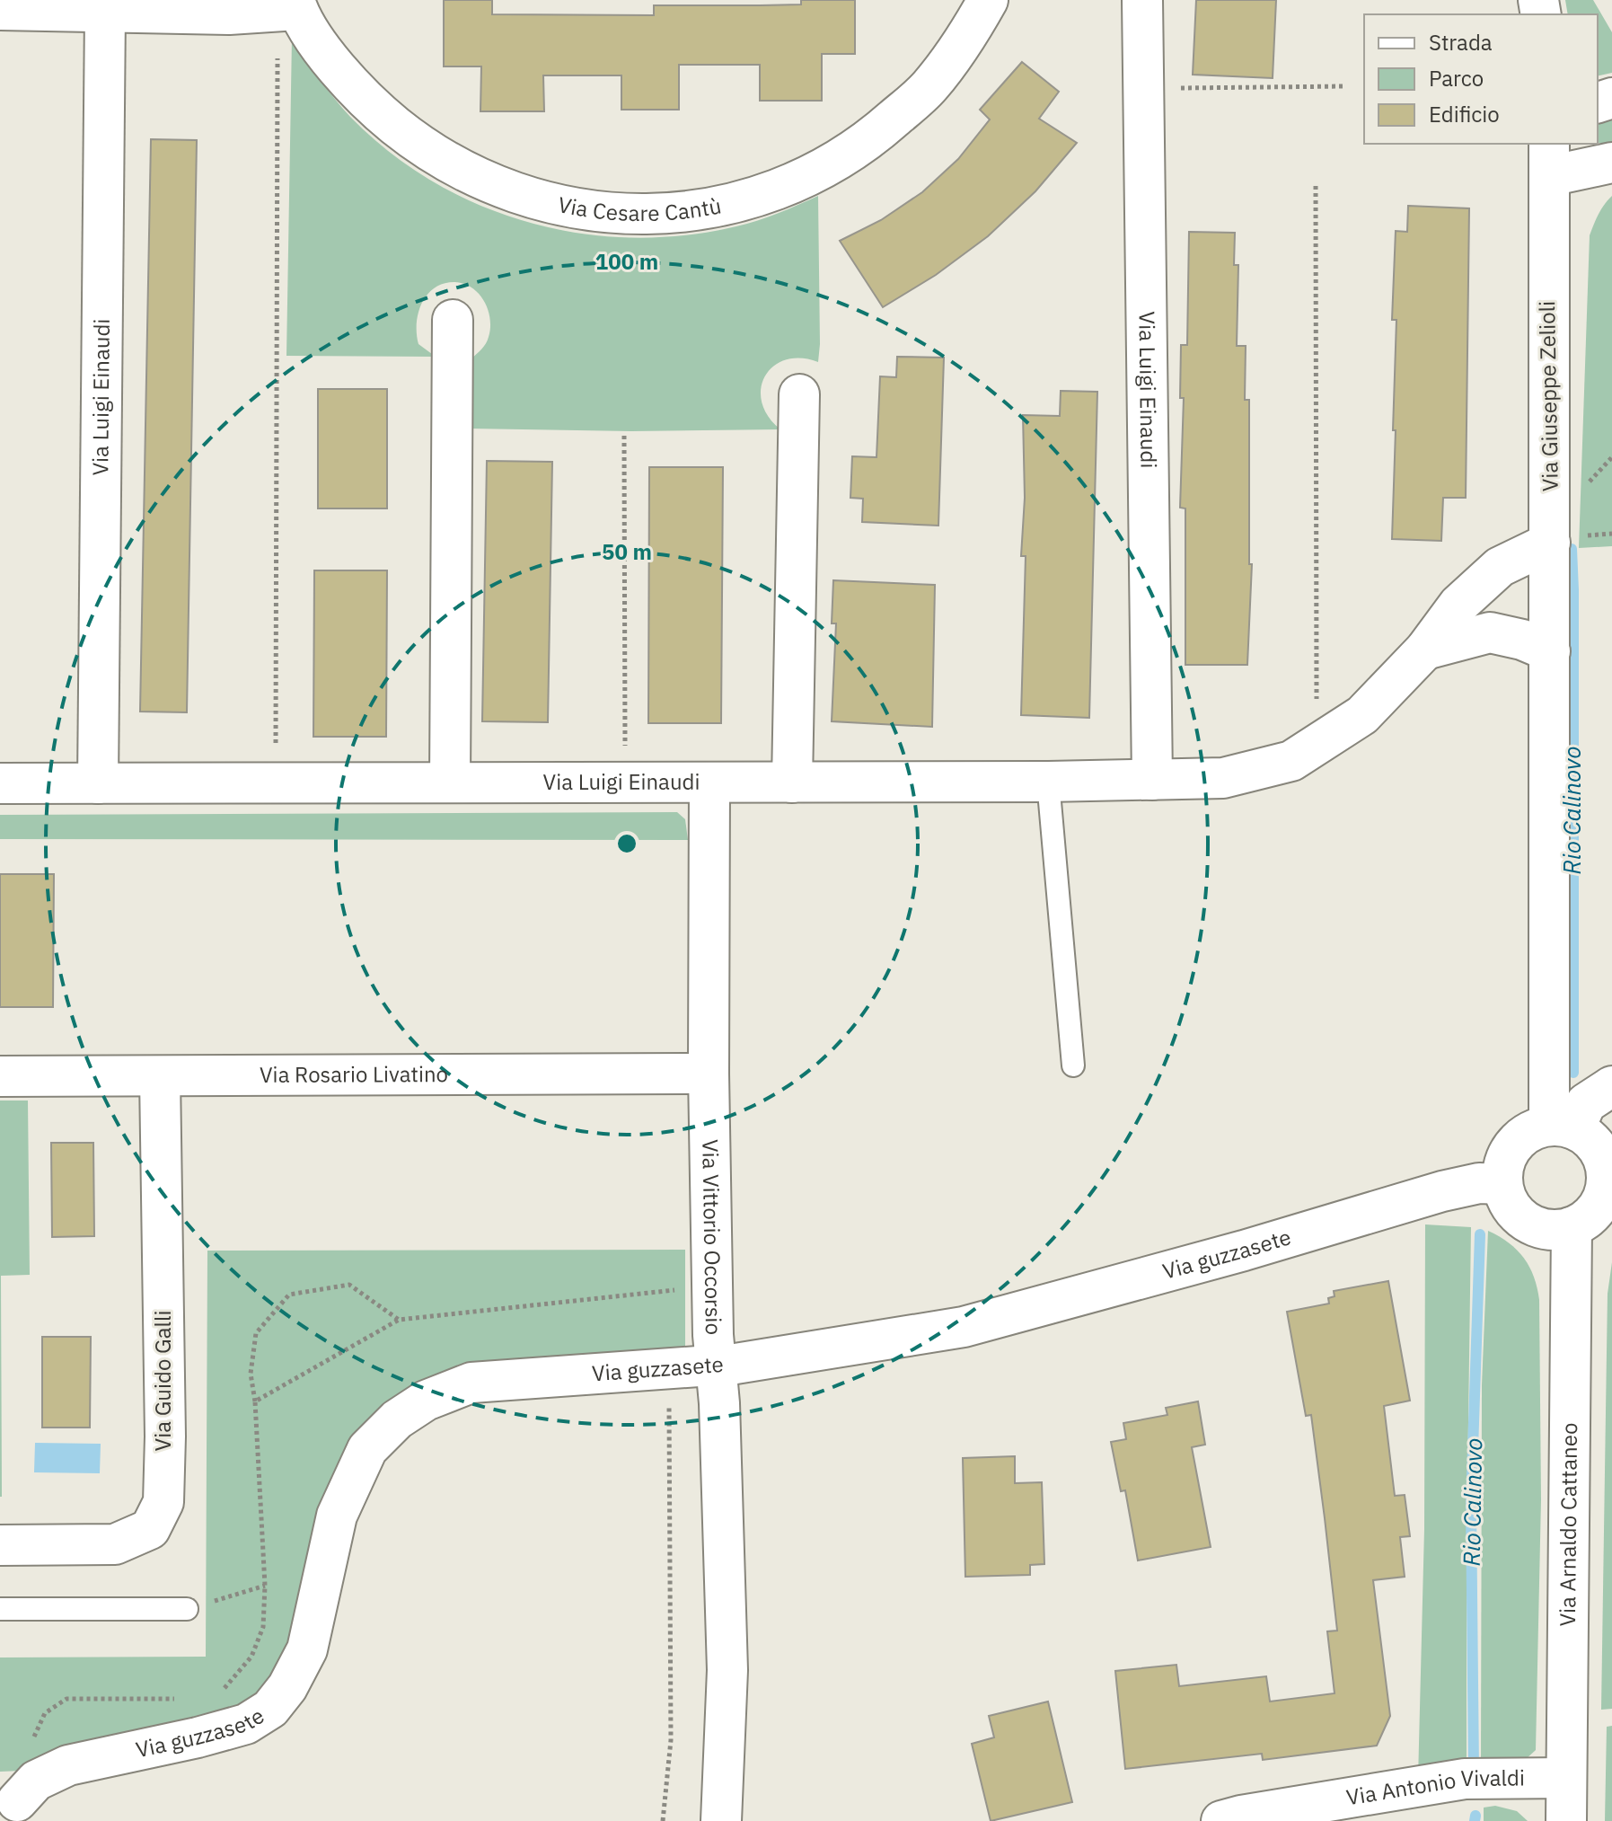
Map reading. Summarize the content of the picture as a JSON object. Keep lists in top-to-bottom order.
{
  "streets": {
    "street": [
      "Via Cesare Cantù",
      "Via Luigi Einaudi",
      "Via Giuseppe Zelioli",
      "Via Rosario Livatino",
      "Via Vittorio Occorsio",
      "Via guzzasete",
      "Via Guido Galli",
      "Via Arnaldo Cattaneo",
      "Via Antonio Vivaldi"
    ]
  },
  "crossings": [
    ["Via Luigi Einaudi", "Via Giuseppe Zelioli"],
    ["Via Luigi Einaudi", "Via Vittorio Occorsio"],
    ["Via Giuseppe Zelioli", "Via guzzasete"],
    ["Via Giuseppe Zelioli", "Via Arnaldo Cattaneo"],
    ["Via Rosario Livatino", "Via Vittorio Occorsio"],
    ["Via Rosario Livatino", "Via Guido Galli"],
    ["Via Vittorio Occorsio", "Via guzzasete"],
    ["Via guzzasete", "Via Arnaldo Cattaneo"],
    ["Via Arnaldo Cattaneo", "Via Antonio Vivaldi"]
  ],
  "water": ["Rio Calinovo"],
  "legend": ["Strada", "Parco", "Edificio"],
  "rings": ["100 m", "50 m"]
}
